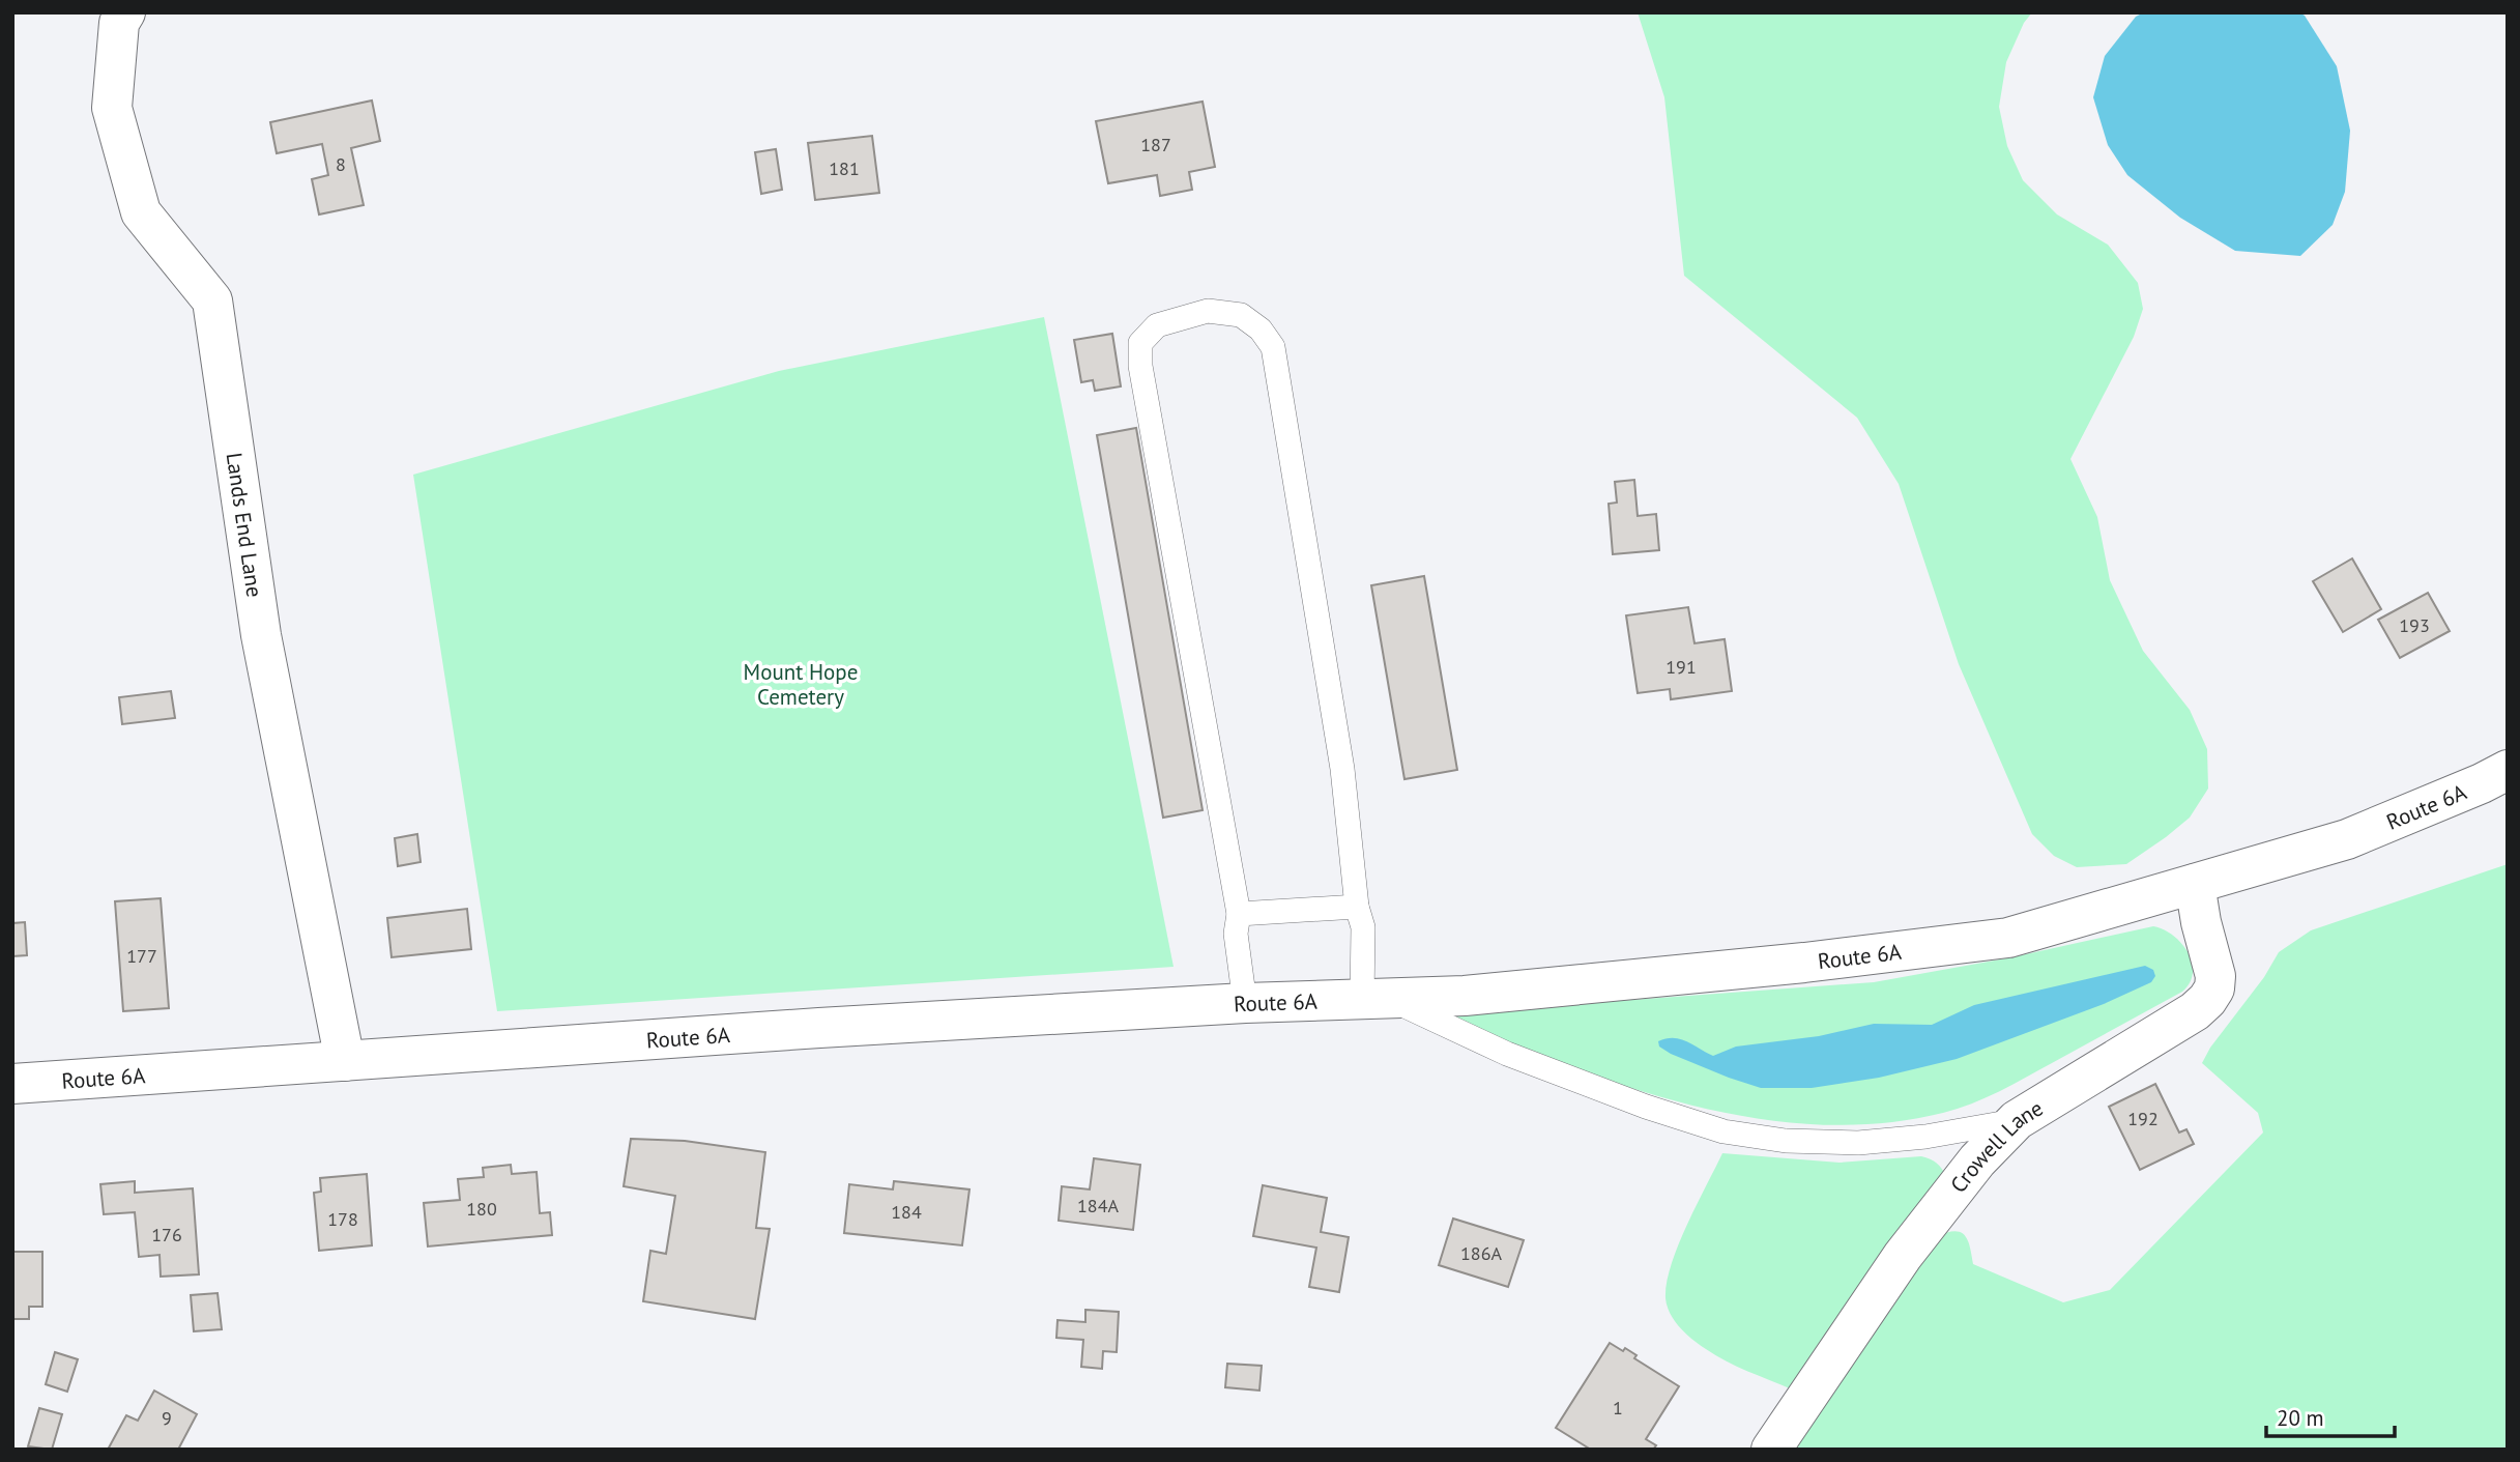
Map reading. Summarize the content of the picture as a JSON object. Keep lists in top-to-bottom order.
{
  "streets": {
    "main road": ["Lands End Lane", "Route 6A", "Crowell Lane"]
  },
  "crossings": [
    ["Lands End Lane", "Route 6A"],
    ["Route 6A", "Crowell Lane"]
  ],
  "parks": ["Mount Hope Cemetery"],
  "house_numbers": [
    "187",
    "8",
    "181",
    "193",
    "191",
    "177",
    "192",
    "184A",
    "180",
    "184",
    "178",
    "176",
    "186A",
    "1",
    "9"
  ],
  "scale_bar": "20 m"
}
